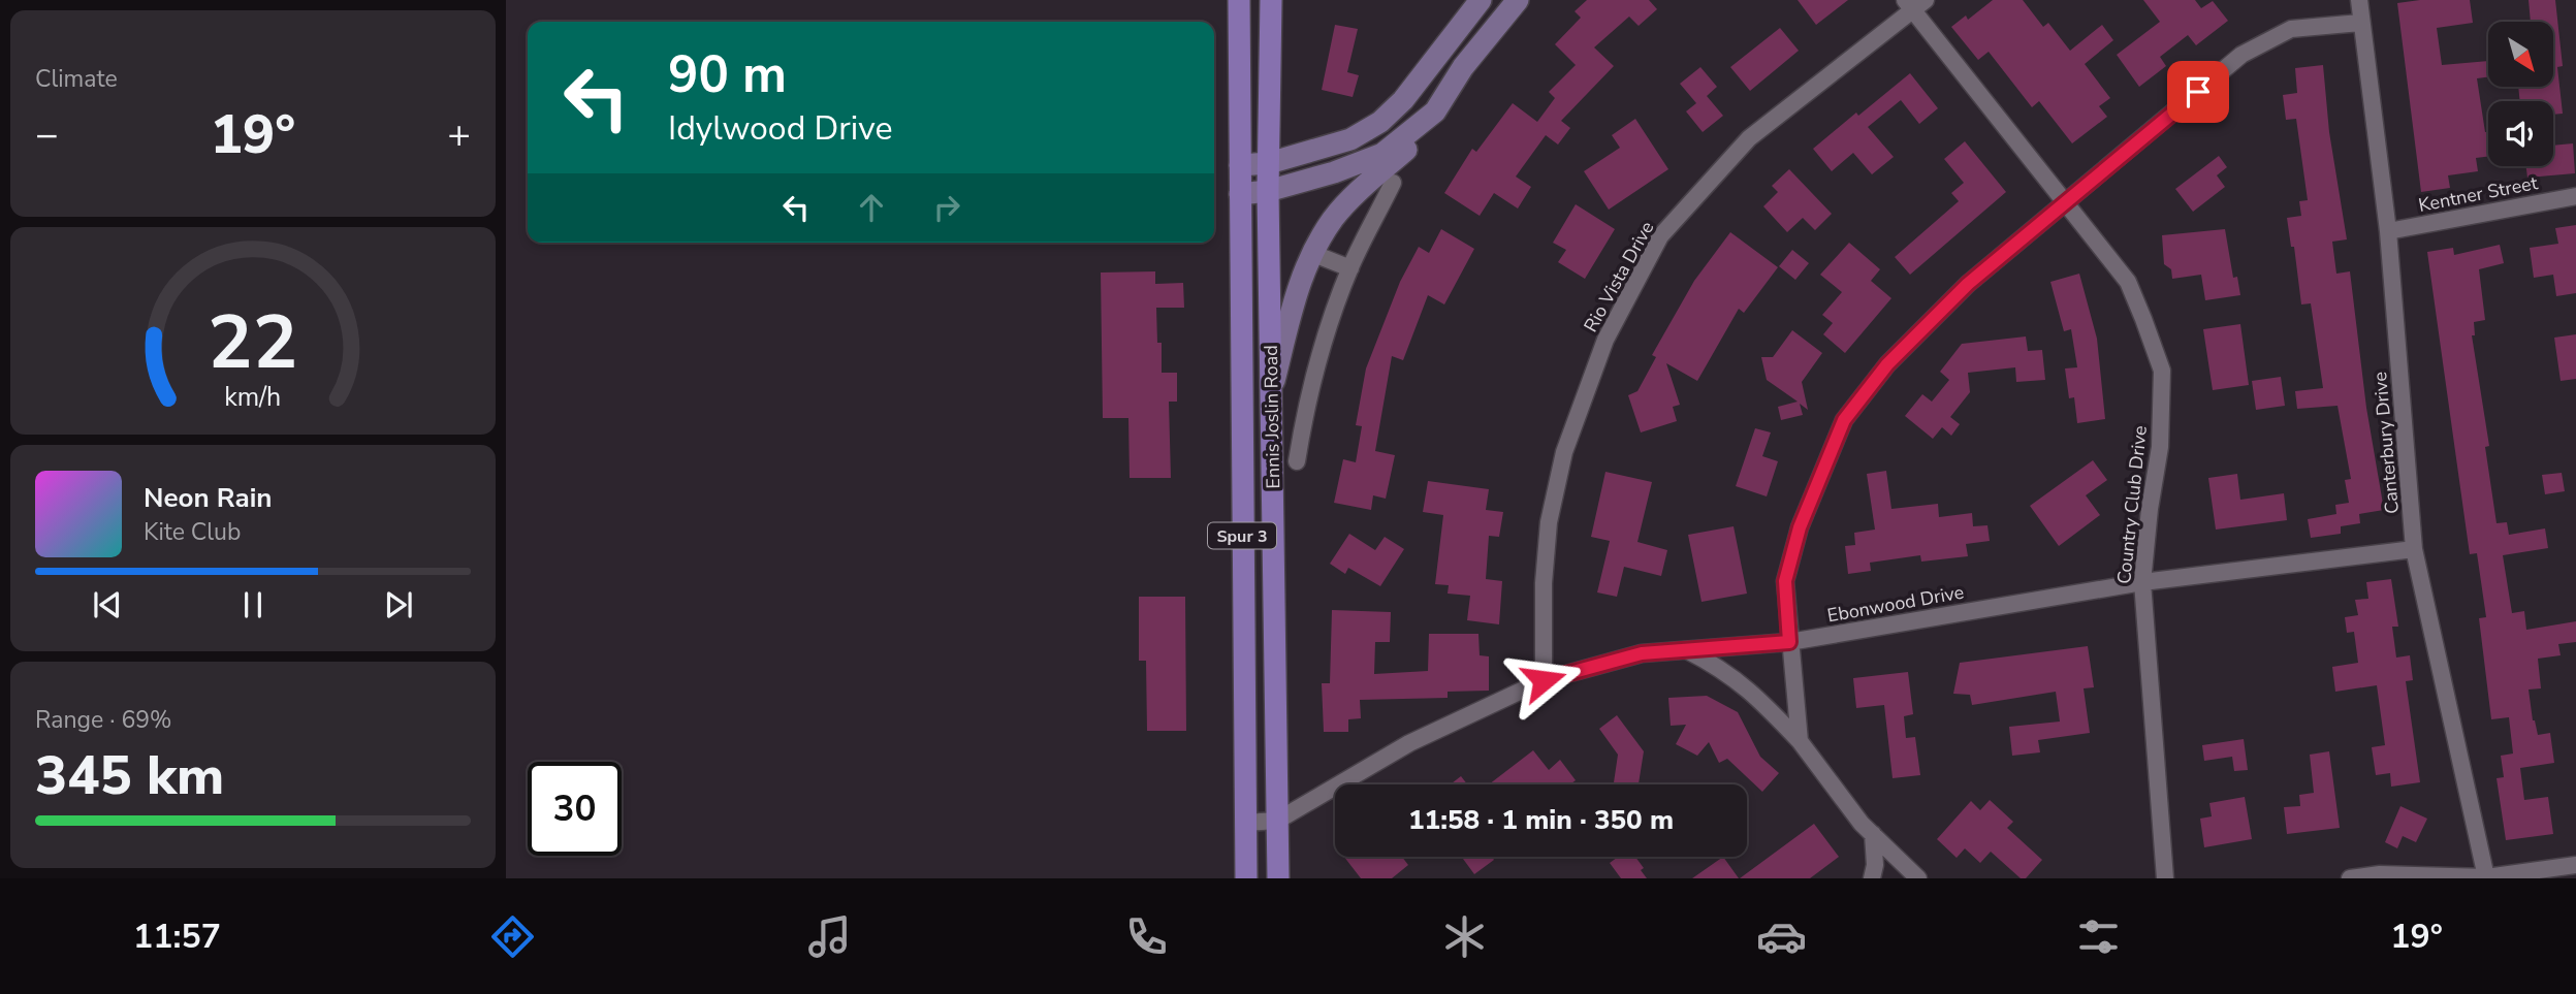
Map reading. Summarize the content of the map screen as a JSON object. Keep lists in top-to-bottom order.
{
  "streets": {
    "main road": ["Ennis Joslin Road", "Spur 3"],
    "street": [
      "Kentner Street",
      "Rio Vista Drive",
      "Canterbury Drive",
      "Country Club Drive",
      "Ebonwood Drive"
    ]
  },
  "crossings": [
    ["Kentner Street", "Canterbury Drive"],
    ["Rio Vista Drive", "Country Club Drive"],
    ["Rio Vista Drive", "Ebonwood Drive"],
    ["Ennis Joslin Road", "Ebonwood Drive"],
    ["Canterbury Drive", "Ebonwood Drive"],
    ["Country Club Drive", "Ebonwood Drive"]
  ],
  "north": "bottom right",
  "page": {
    "tile": [
      "Climate",
      ["Range · 69%", "345 km"]
    ],
    "turn": ["90 m", "Idylwood Drive"],
    "heat": ["−", "19°", "+"],
    "song": ["Neon Rain", "Kite Club"],
    "limit": "30",
    "trip": "11:58 · 1 min · 350 m",
    "tabs": ["11:57", "19°"],
    "gauge": ["22", "km/h"]
  }
}
